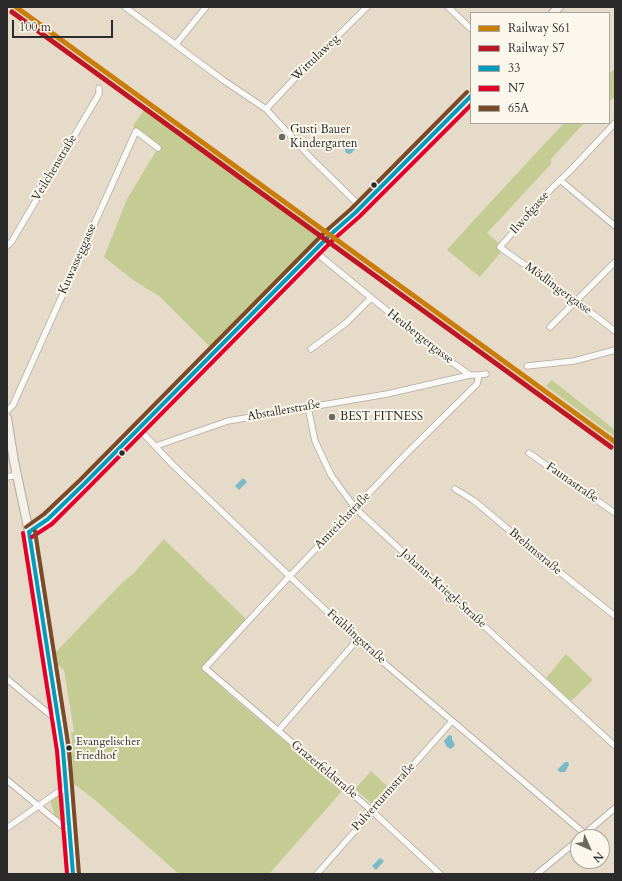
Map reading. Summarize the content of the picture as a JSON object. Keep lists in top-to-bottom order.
{
  "streets": {
    "street": [
      "Wittulaweg",
      "Veilchenstraße",
      "Ilwofgasse",
      "Kuwasseggasse",
      "Mödlingergasse",
      "Heubergergasse",
      "Abstallerstraße",
      "Faunastraße",
      "Amreichstraße",
      "Brehmstraße",
      "Johann-Kriegl-Straße",
      "Frühlingstraße",
      "Grazerfeldstraße",
      "Pulverturmstraße"
    ]
  },
  "crossings": [
    ["Ilwofgasse", "Mödlingergasse"],
    ["Heubergergasse", "Abstallerstraße"],
    ["Abstallerstraße", "Amreichstraße"],
    ["Abstallerstraße", "Johann-Kriegl-Straße"],
    ["Abstallerstraße", "Frühlingstraße"],
    ["Amreichstraße", "Johann-Kriegl-Straße"],
    ["Amreichstraße", "Frühlingstraße"],
    ["Amreichstraße", "Grazerfeldstraße"],
    ["Frühlingstraße", "Pulverturmstraße"],
    ["Grazerfeldstraße", "Pulverturmstraße"]
  ],
  "places": ["Gusti Bauer Kindergarten", "BEST FITNESS", "Evangelischer Friedhof"],
  "lines": [
    "rail line S61",
    "rail line S7",
    "transit line 65A",
    "transit line 33",
    "transit line N7"
  ],
  "legend": [
    "Railway S61",
    "Railway S7",
    "33",
    "N7",
    "65A"
  ],
  "scale_bar": "100 m",
  "north": "bottom right"
}
